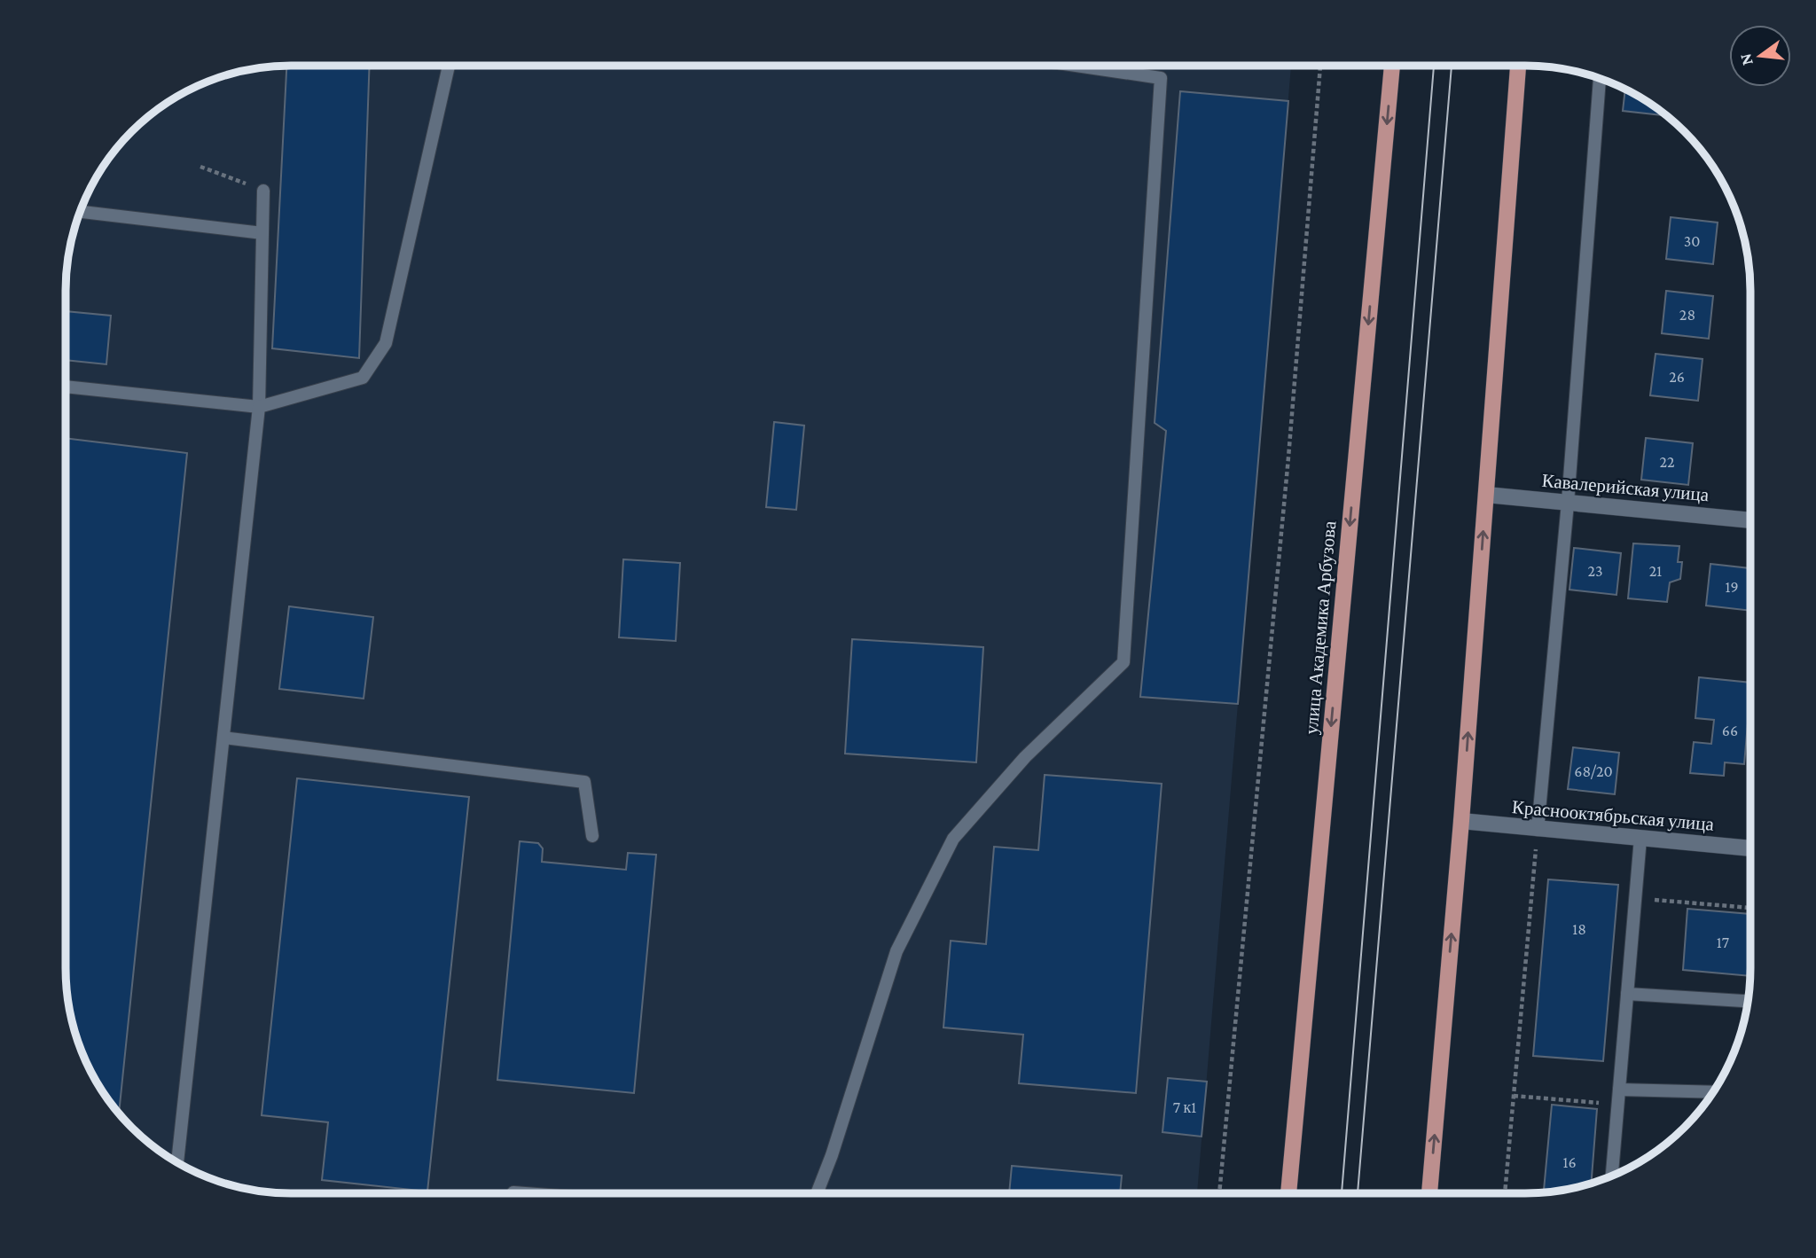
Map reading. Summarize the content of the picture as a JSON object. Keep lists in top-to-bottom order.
{
  "streets": {
    "main road": ["улица Академика Арбузова"],
    "street": ["Кавалерийская улица", "Краснооктябрьская улица"]
  },
  "house_numbers": [
    "30",
    "28",
    "26",
    "22",
    "23",
    "21",
    "19",
    "66",
    "68/20",
    "18",
    "17",
    "7 к1",
    "16"
  ],
  "north": "left"
}
